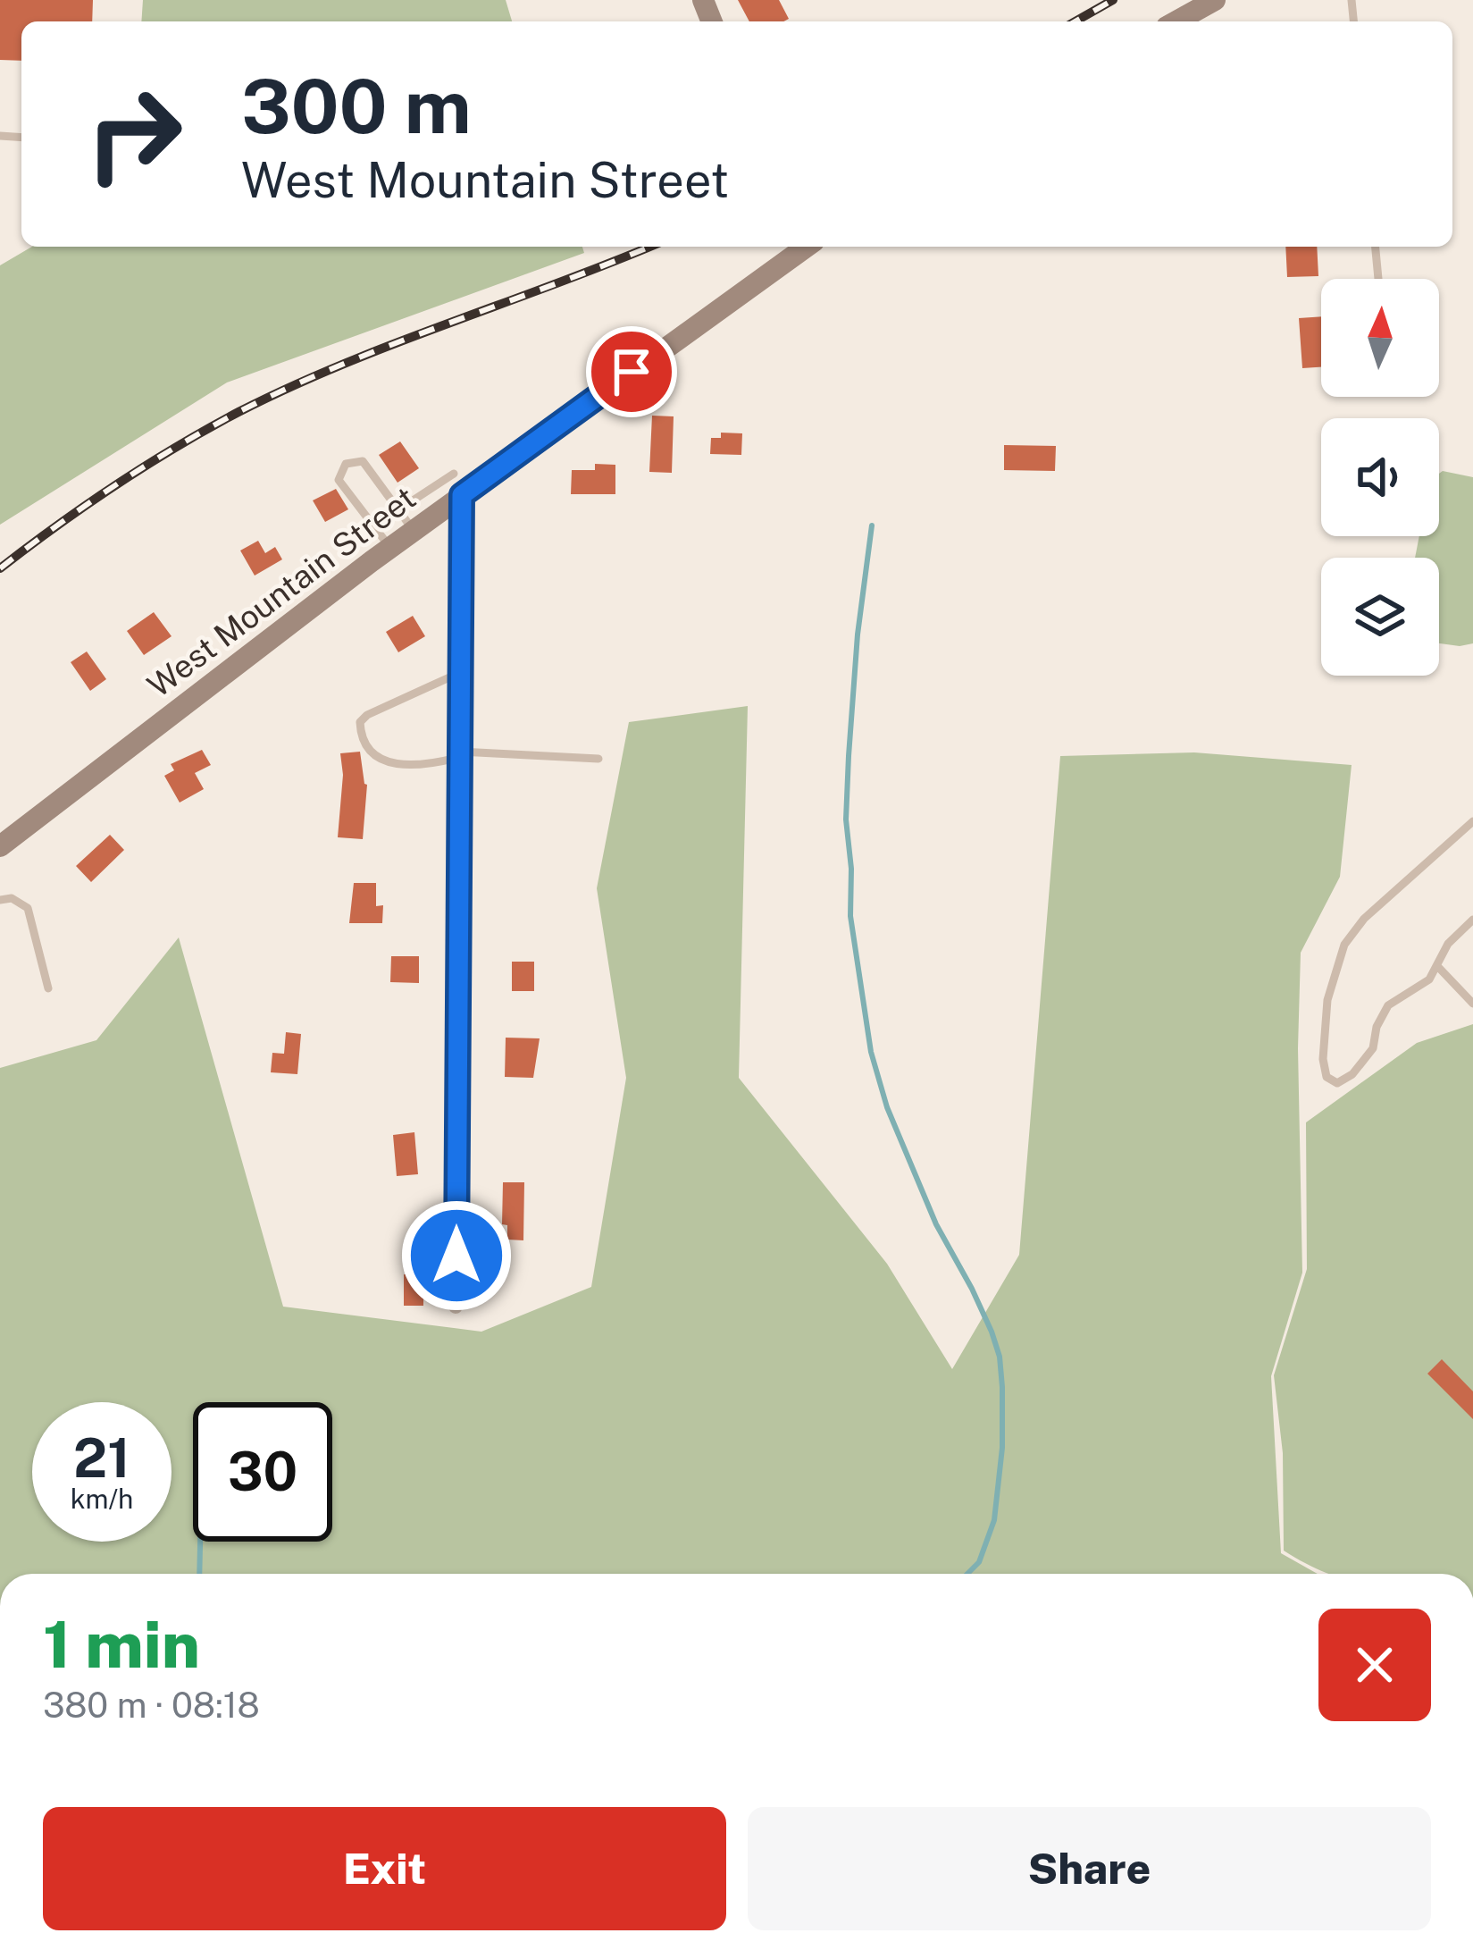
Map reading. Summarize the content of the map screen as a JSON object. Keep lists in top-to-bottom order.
{
  "streets": {
    "main road": ["West Mountain Street"]
  },
  "north": "top",
  "page": {
    "turn": ["300 m", "West Mountain Street"],
    "speed": "21 km/h",
    "limit": "30",
    "heading": ["1 min", "380 m · 08:18"],
    "buttons": ["Exit", "Share"]
  }
}
